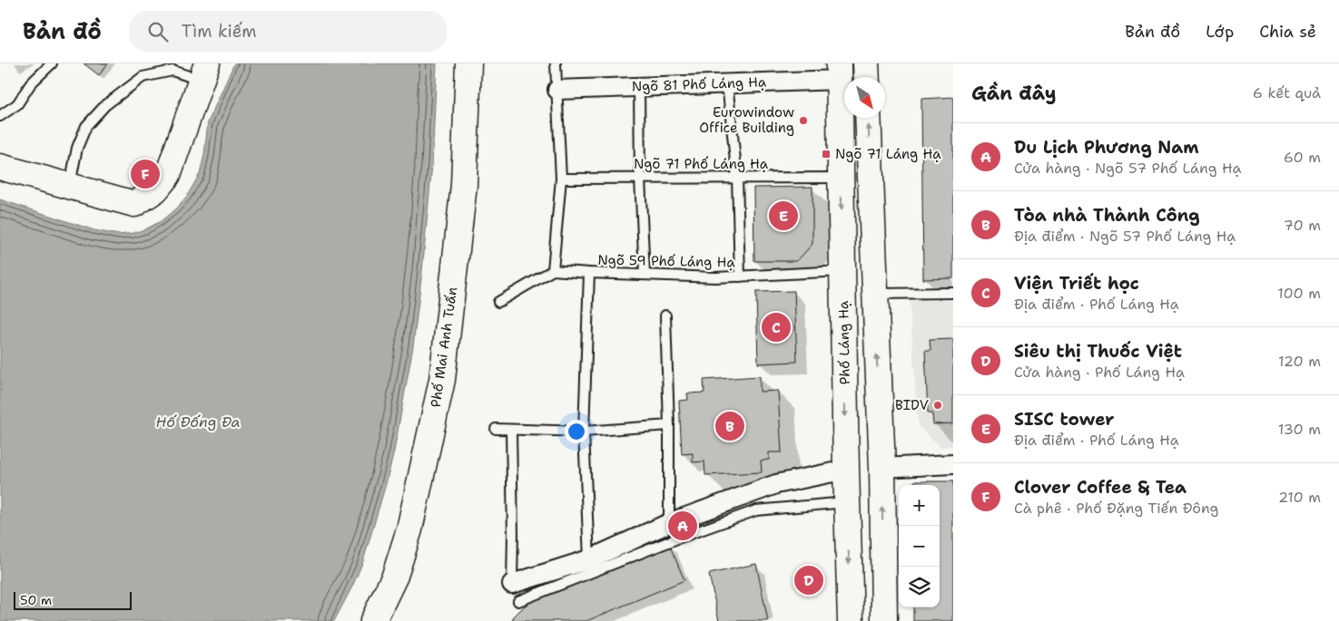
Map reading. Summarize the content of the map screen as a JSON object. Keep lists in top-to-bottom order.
{
  "streets": {
    "main road": ["Phố Láng Hạ", "Phố Mai Anh Tuấn"],
    "street": ["Ngõ 81 Phố Láng Hạ"],
    "lane": ["Ngõ 71 Phố Láng Hạ", "Ngõ 59 Phố Láng Hạ"]
  },
  "crossings": [
    ["Ngõ 81 Phố Láng Hạ", "Phố Láng Hạ"],
    ["Ngõ 71 Phố Láng Hạ", "Phố Láng Hạ"],
    ["Ngõ 59 Phố Láng Hạ", "Phố Láng Hạ"]
  ],
  "water": ["Hố Đống Đa"],
  "places": {
    "other": ["Eurowindow Office Building", "BIDV"],
    "transit": ["Ngõ 71 Láng Hạ"]
  },
  "scale_bar": "50 m",
  "north": "bottom right",
  "page": {
    "header": "Bản đồ",
    "search": "Tìm kiếm",
    "nav": ["Bản đồ", "Lớp", "Chia sẻ"],
    "heading": ["Gần đây", "6 kết quả"],
    "list": [
      {
        "mark": "A",
        "name": "Du Lịch Phương Nam",
        "note": "Cửa hàng · Ngõ 57 Phố Láng Hạ",
        "value": "60 m"
      },
      {
        "mark": "B",
        "name": "Tòa nhà Thành Công",
        "note": "Địa điểm · Ngõ 57 Phố Láng Hạ",
        "value": "70 m"
      },
      {
        "mark": "C",
        "name": "Viện Triết học",
        "note": "Địa điểm · Phố Láng Hạ",
        "value": "100 m"
      },
      {
        "mark": "D",
        "name": "Siêu thị Thuốc Việt",
        "note": "Cửa hàng · Phố Láng Hạ",
        "value": "120 m"
      },
      {
        "mark": "E",
        "name": "SISC tower",
        "note": "Địa điểm · Phố Láng Hạ",
        "value": "130 m"
      },
      {
        "mark": "F",
        "name": "Clover Coffee & Tea",
        "note": "Cà phê · Phố Đặng Tiến Đông",
        "value": "210 m"
      }
    ],
    "pins": [
      "F",
      "E",
      "C",
      "B",
      "A",
      "D"
    ],
    "map_buttons": ["+", "−"],
    "scale": "50 m"
  }
}
